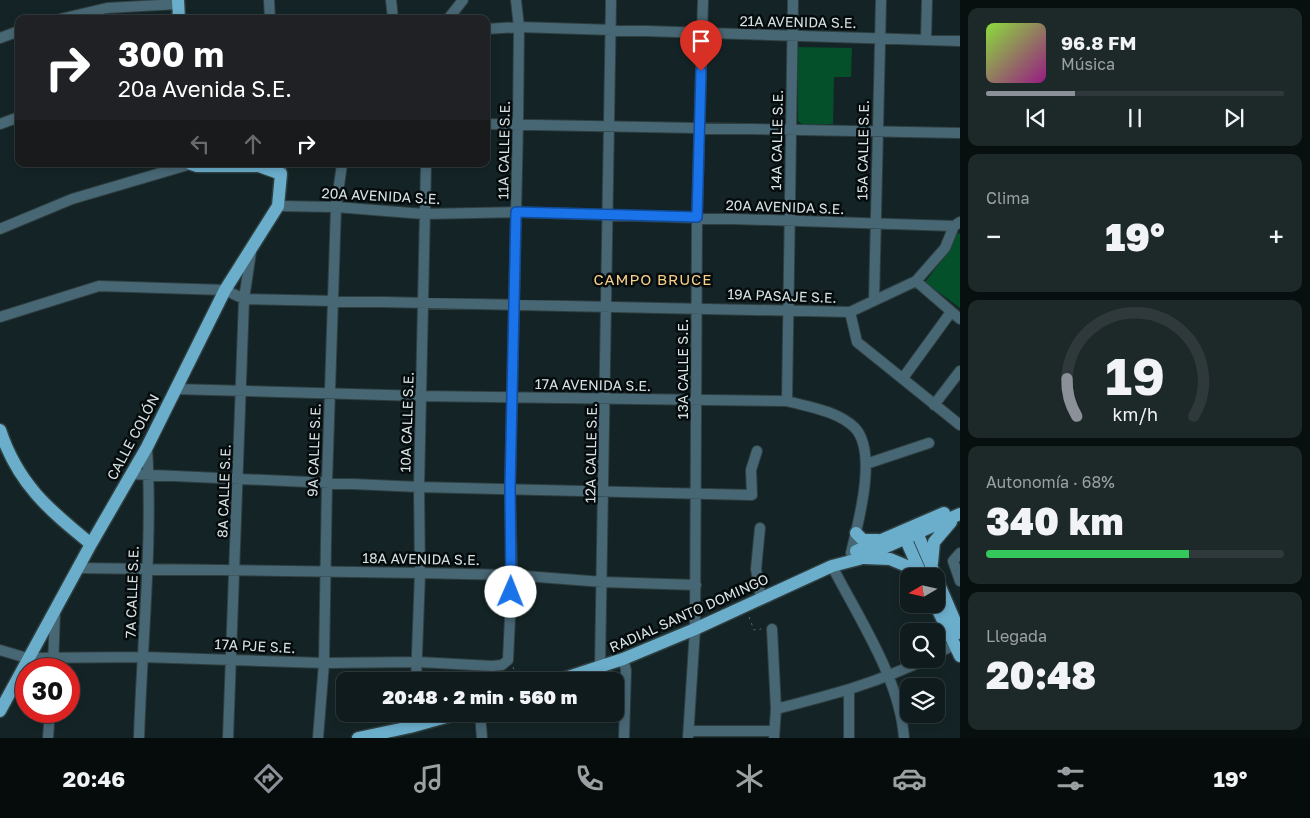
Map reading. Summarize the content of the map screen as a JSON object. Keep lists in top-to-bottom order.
{
  "streets": {
    "main road": ["CALLE COLÓN", "RADIAL SANTO DOMINGO"],
    "street": [
      "21A AVENIDA S.E.",
      "14A CALLE S.E.",
      "11A CALLE S.E.",
      "15A CALLE S.E.",
      "20A AVENIDA S.E.",
      "19A PASAJE S.E.",
      "13A CALLE S.E.",
      "17A AVENIDA S.E.",
      "10A CALLE S.E.",
      "9A CALLE S.E.",
      "12A CALLE S.E.",
      "8A CALLE S.E.",
      "18A AVENIDA S.E.",
      "7A CALLE S.E.",
      "17A PJE S.E."
    ]
  },
  "crossings": [
    ["21A AVENIDA S.E.", "14A CALLE S.E."],
    ["21A AVENIDA S.E.", "11A CALLE S.E."],
    ["21A AVENIDA S.E.", "15A CALLE S.E."],
    ["21A AVENIDA S.E.", "13A CALLE S.E."],
    ["21A AVENIDA S.E.", "12A CALLE S.E."],
    ["14A CALLE S.E.", "20A AVENIDA S.E."],
    ["14A CALLE S.E.", "19A PASAJE S.E."],
    ["14A CALLE S.E.", "17A AVENIDA S.E."],
    ["11A CALLE S.E.", "20A AVENIDA S.E."],
    ["11A CALLE S.E.", "19A PASAJE S.E."],
    ["11A CALLE S.E.", "17A AVENIDA S.E."],
    ["11A CALLE S.E.", "18A AVENIDA S.E."],
    ["11A CALLE S.E.", "17A PJE S.E."],
    ["15A CALLE S.E.", "20A AVENIDA S.E."],
    ["15A CALLE S.E.", "19A PASAJE S.E."],
    ["20A AVENIDA S.E.", "19A PASAJE S.E."],
    ["20A AVENIDA S.E.", "13A CALLE S.E."],
    ["20A AVENIDA S.E.", "10A CALLE S.E."],
    ["20A AVENIDA S.E.", "CALLE COLÓN"],
    ["20A AVENIDA S.E.", "9A CALLE S.E."],
    ["20A AVENIDA S.E.", "12A CALLE S.E."],
    ["19A PASAJE S.E.", "13A CALLE S.E."],
    ["19A PASAJE S.E.", "12A CALLE S.E."],
    ["13A CALLE S.E.", "17A AVENIDA S.E."],
    ["13A CALLE S.E.", "18A AVENIDA S.E."],
    ["13A CALLE S.E.", "RADIAL SANTO DOMINGO"],
    ["17A AVENIDA S.E.", "10A CALLE S.E."],
    ["17A AVENIDA S.E.", "CALLE COLÓN"],
    ["17A AVENIDA S.E.", "9A CALLE S.E."],
    ["17A AVENIDA S.E.", "12A CALLE S.E."],
    ["17A AVENIDA S.E.", "8A CALLE S.E."],
    ["10A CALLE S.E.", "18A AVENIDA S.E."],
    ["10A CALLE S.E.", "17A PJE S.E."],
    ["CALLE COLÓN", "8A CALLE S.E."],
    ["CALLE COLÓN", "18A AVENIDA S.E."],
    ["CALLE COLÓN", "7A CALLE S.E."],
    ["CALLE COLÓN", "17A PJE S.E."],
    ["9A CALLE S.E.", "18A AVENIDA S.E."],
    ["9A CALLE S.E.", "17A PJE S.E."],
    ["12A CALLE S.E.", "18A AVENIDA S.E."],
    ["12A CALLE S.E.", "RADIAL SANTO DOMINGO"],
    ["8A CALLE S.E.", "18A AVENIDA S.E."],
    ["8A CALLE S.E.", "17A PJE S.E."],
    ["18A AVENIDA S.E.", "7A CALLE S.E."],
    ["7A CALLE S.E.", "17A PJE S.E."]
  ],
  "districts": ["CAMPO BRUCE"],
  "north": "left",
  "page": {
    "turn": ["300 m", "20a Avenida S.E."],
    "song": ["96.8 FM", "Música"],
    "tile": [
      "Clima",
      ["Autonomía · 68%", "340 km"],
      ["Llegada", "20:48"]
    ],
    "heat": ["−", "19°", "+"],
    "limit": "30",
    "trip": "20:48 · 2 min · 560 m",
    "tabs": ["20:46", "19°"],
    "gauge": ["19", "km/h"]
  }
}
